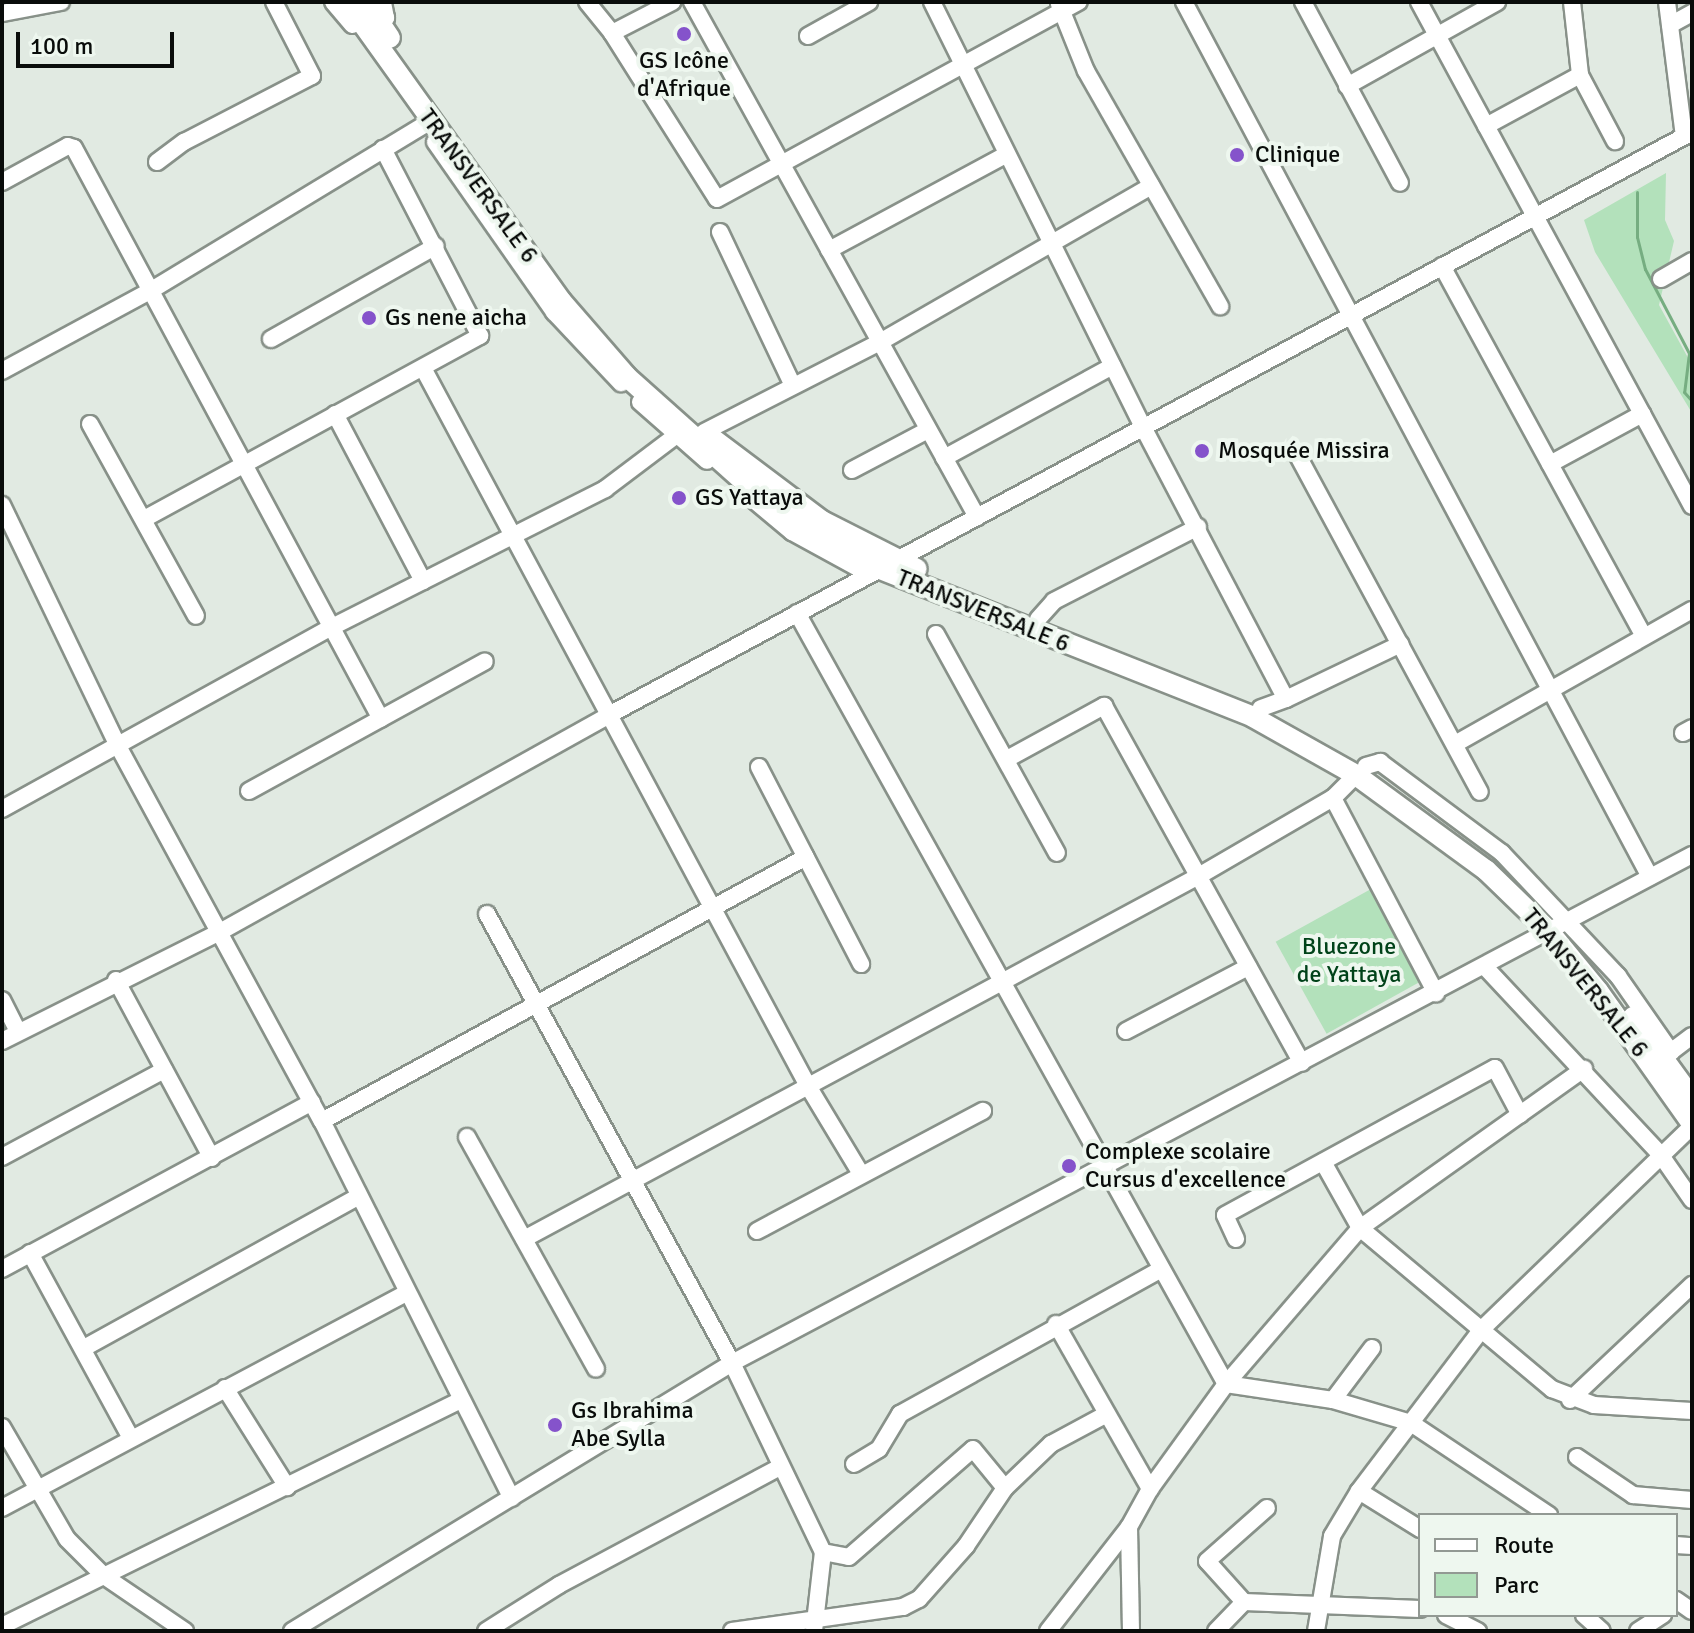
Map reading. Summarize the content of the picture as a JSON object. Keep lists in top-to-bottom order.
{
  "streets": {
    "main road": ["TRANSVERSALE 6"]
  },
  "parks": ["Bluezone de Yattaya"],
  "places": [
    "GS Icône d'Afrique",
    "Clinique",
    "Gs nene aicha",
    "Mosquée Missira",
    "GS Yattaya",
    "Complexe scolaire Cursus d'excellence",
    "Gs Ibrahima Abe Sylla"
  ],
  "legend": ["Route", "Parc"],
  "scale_bar": "100 m"
}
